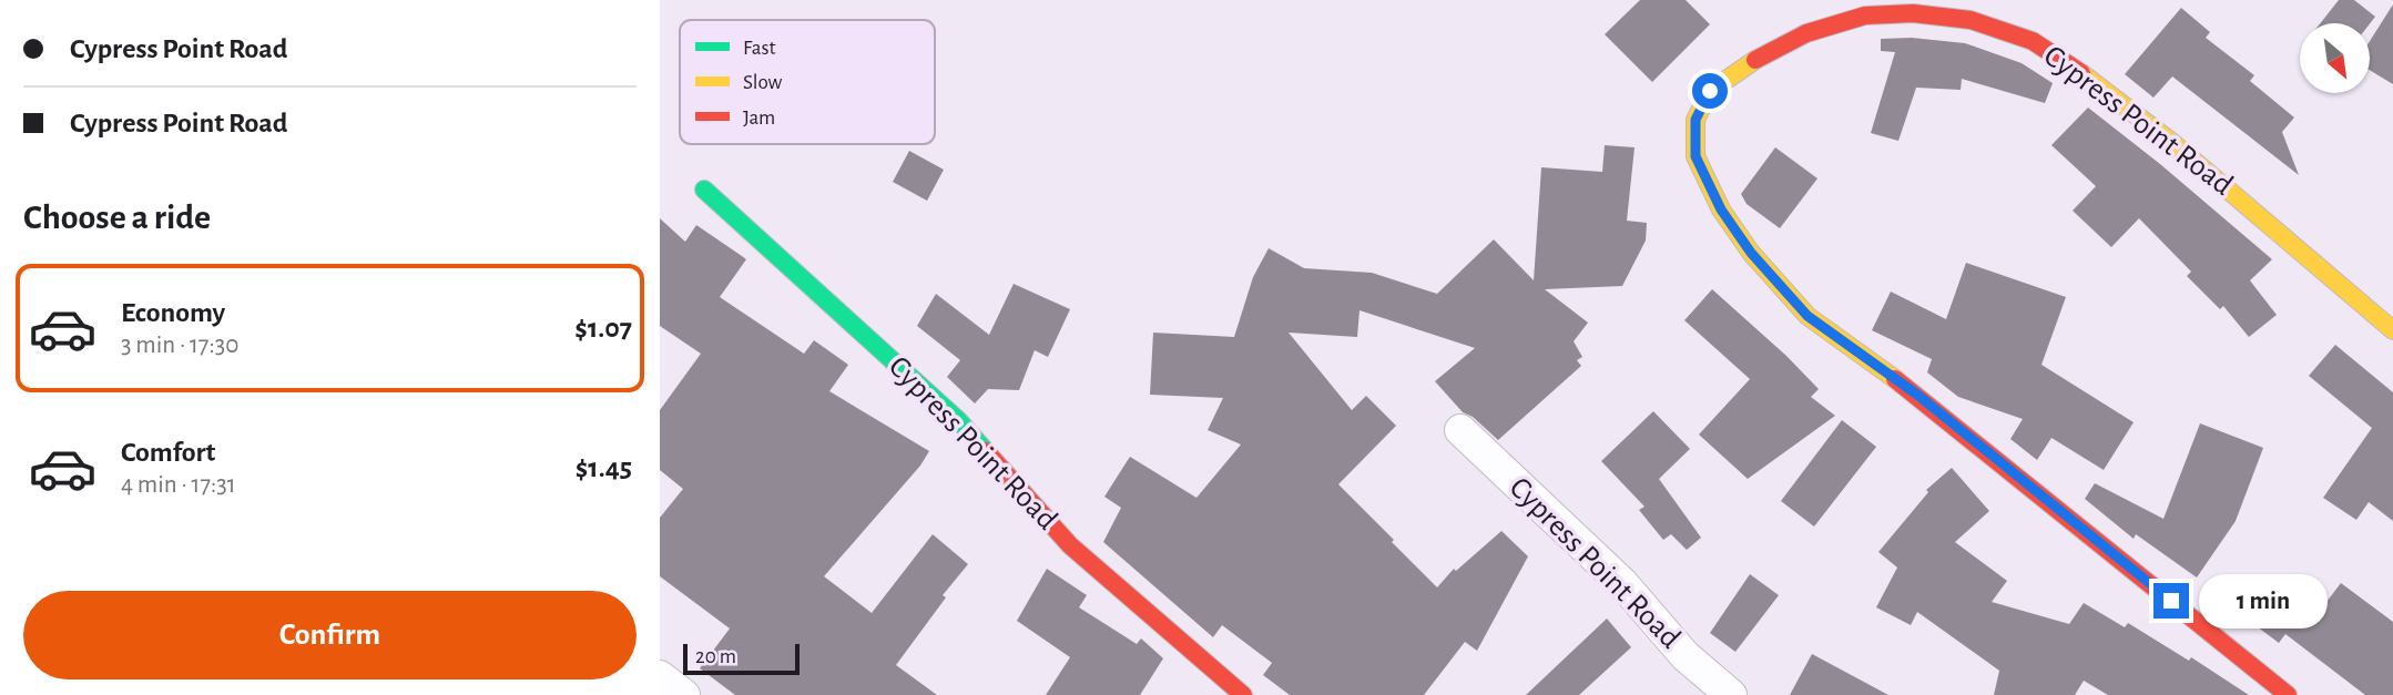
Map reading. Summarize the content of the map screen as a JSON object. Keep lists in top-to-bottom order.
{
  "streets": {
    "street": ["Cypress Point Road"]
  },
  "legend": ["Fast", "Slow", "Jam"],
  "scale_bar": "20 m",
  "north": "bottom right",
  "page": {
    "banner": ["Cypress Point Road", "Cypress Point Road"],
    "heading": "Choose a ride",
    "list": [
      {
        "name": "Economy",
        "note": "3 min · 17:30",
        "value": "$1.07"
      },
      {
        "name": "Comfort",
        "note": "4 min · 17:31",
        "value": "$1.45"
      }
    ],
    "bubble": "1 min",
    "buttons": "Confirm",
    "scale": "20 m"
  }
}
